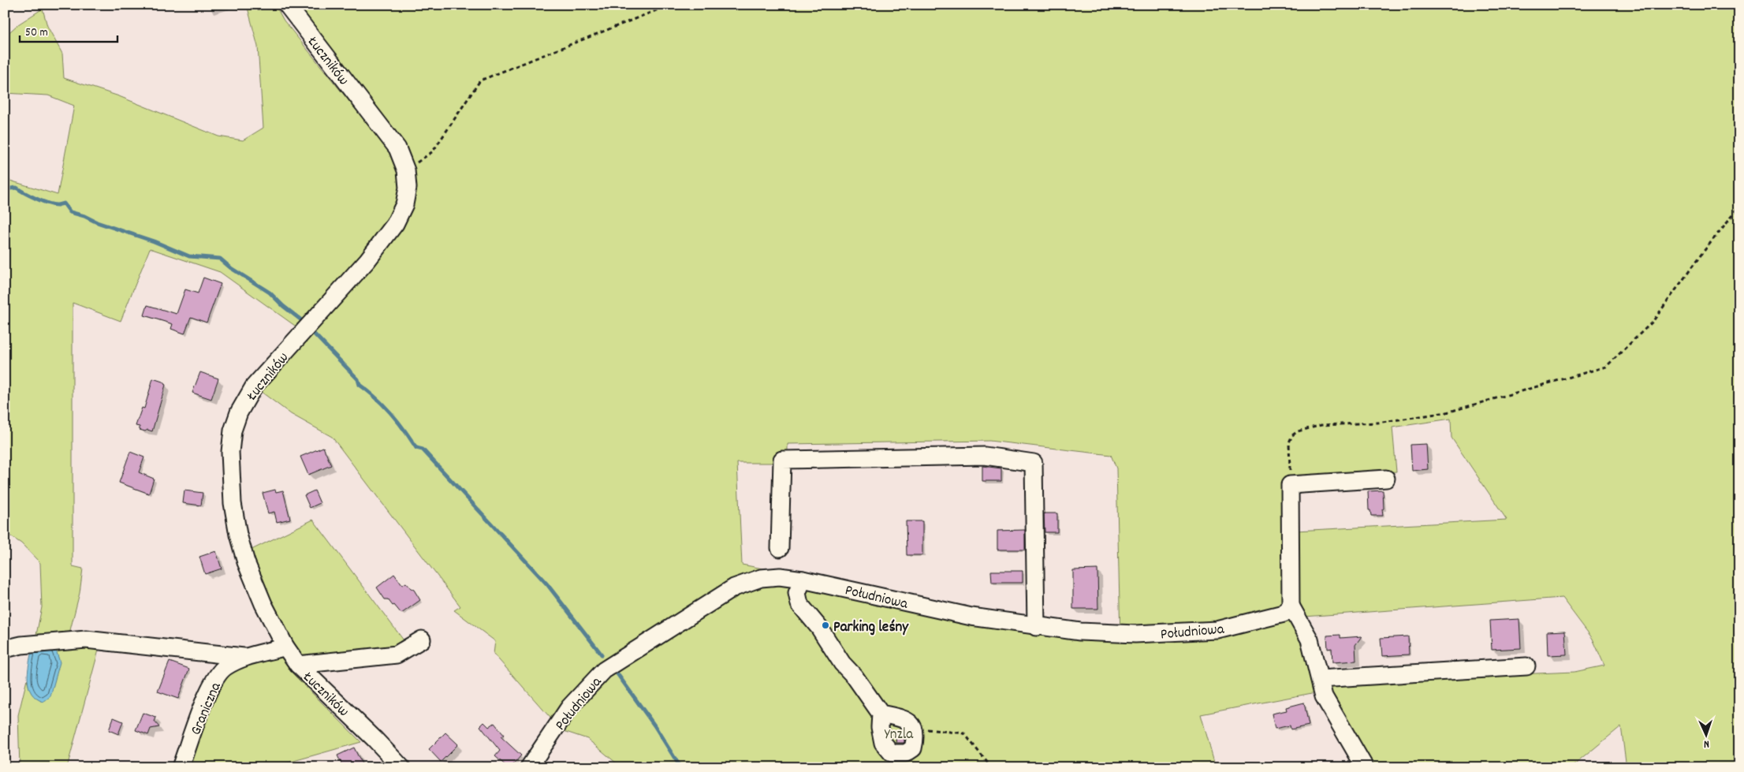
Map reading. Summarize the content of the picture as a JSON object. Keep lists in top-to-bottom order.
{
  "streets": {
    "street": ["Łuczników", "Południowa", "Graniczna"]
  },
  "crossings": [
    ["Łuczników", "Graniczna"]
  ],
  "parks": ["Ynzla"],
  "places": ["Parking leśny"],
  "scale_bar": "50 m",
  "north": "bottom"
}
